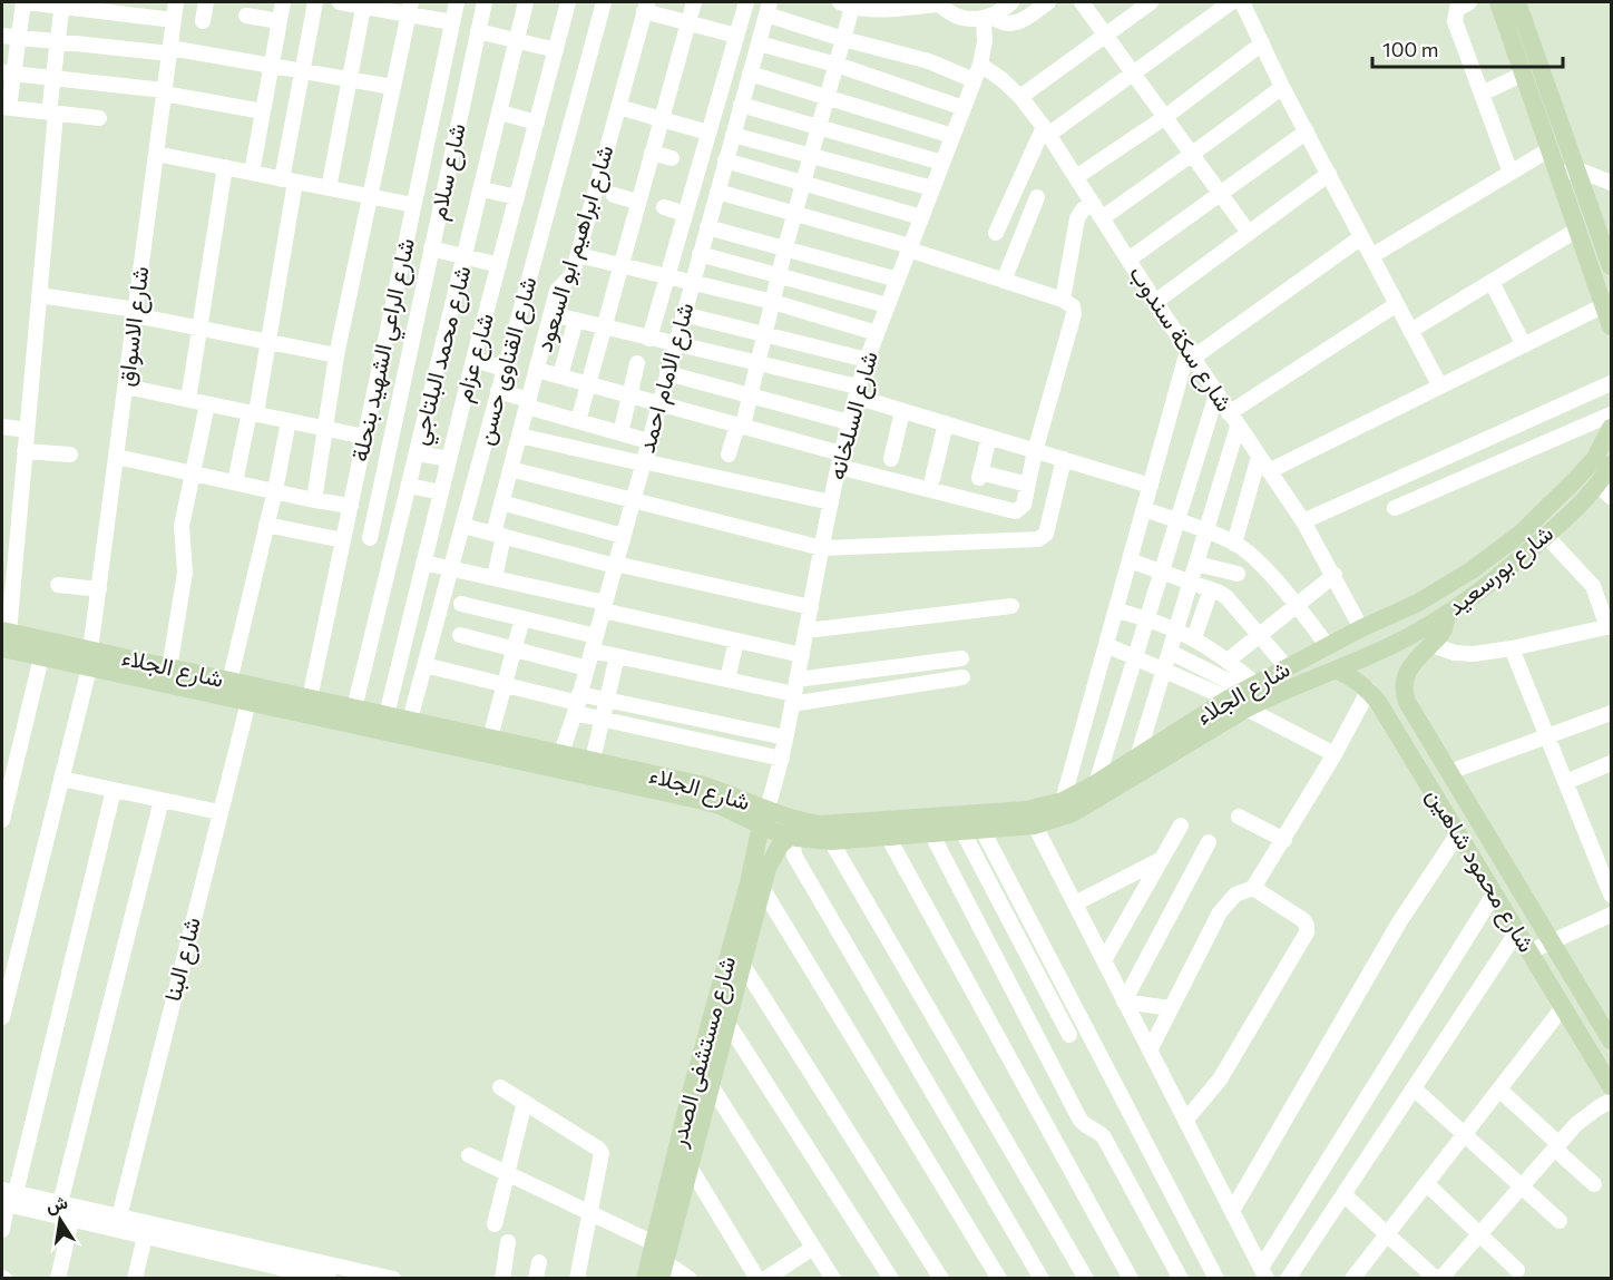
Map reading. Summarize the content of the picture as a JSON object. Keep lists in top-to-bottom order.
{
  "streets": {
    "main road": [
      "شارع بورسعيد",
      "شارع الجلاء",
      "شارع محمود شاهين",
      "شارع مستشفى الصدر"
    ],
    "street": [
      "شارع سلام",
      "شارع ابراهيم ابو السعود",
      "شارع الاسواق",
      "شارع سكة سندوب",
      "شارع الراعي الشهيد بنحلة",
      "شارع محمد البلتاجي",
      "شارع عزام",
      "شارع القناوى حسن",
      "شارع الامام احمد",
      "شارع السلخانه",
      "شارع البنا"
    ]
  },
  "crossings": [
    ["شارع الاسواق", "شارع الجلاء"],
    ["شارع سكة سندوب", "شارع السلخانه"],
    ["شارع سكة سندوب", "شارع بورسعيد"],
    ["شارع سكة سندوب", "شارع الجلاء"],
    ["شارع الراعي الشهيد بنحلة", "شارع الجلاء"],
    ["شارع محمد البلتاجي", "شارع الجلاء"],
    ["شارع عزام", "شارع الجلاء"],
    ["شارع القناوى حسن", "شارع الجلاء"],
    ["شارع الامام احمد", "شارع الجلاء"],
    ["شارع السلخانه", "شارع الجلاء"],
    ["شارع السلخانه", "شارع مستشفى الصدر"],
    ["شارع بورسعيد", "شارع الجلاء"],
    ["شارع بورسعيد", "شارع محمود شاهين"],
    ["شارع الجلاء", "شارع محمود شاهين"],
    ["شارع الجلاء", "شارع البنا"],
    ["شارع الجلاء", "شارع مستشفى الصدر"]
  ],
  "scale_bar": "100 m",
  "north": "top"
}
